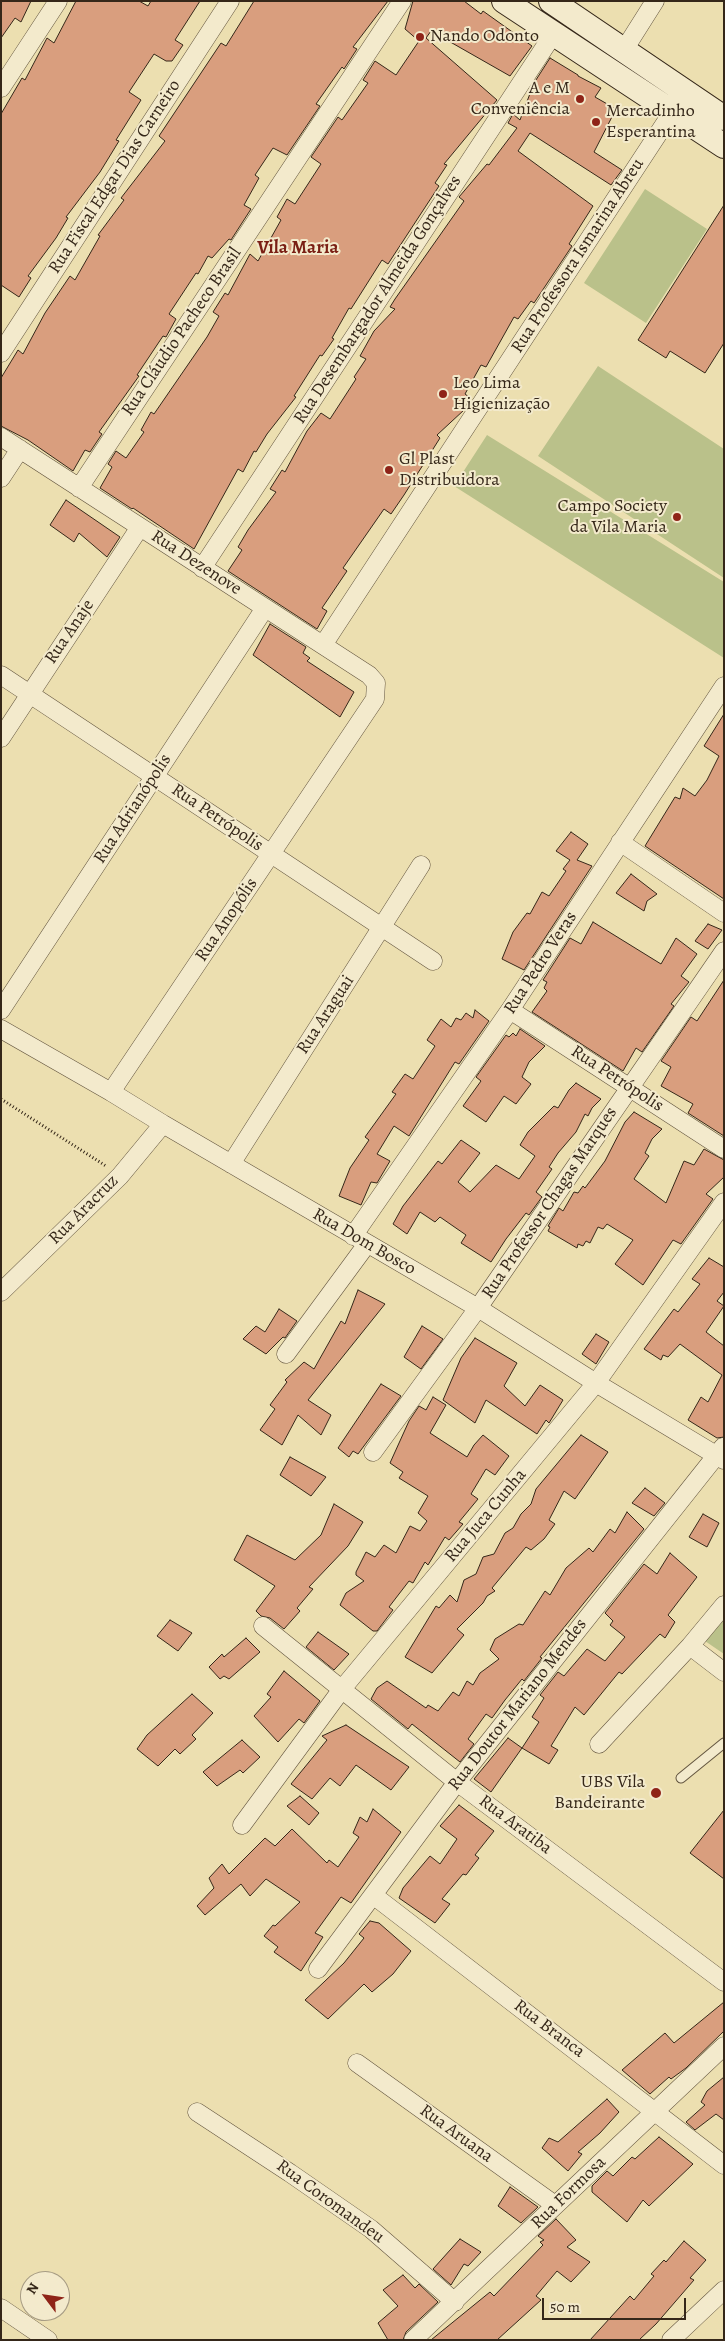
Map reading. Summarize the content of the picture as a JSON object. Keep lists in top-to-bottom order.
{
  "streets": {
    "street": [
      "Rua Fiscal Edgar Dias Carneiro",
      "Rua Professora Ismarina Abreu",
      "Rua Desembargador Almeida Gonçalves",
      "Rua Cláudio Pacheco Brasil",
      "Rua Dezenove",
      "Rua Anaje",
      "Rua Adrianópolis",
      "Rua Petrópolis",
      "Rua Anopólis",
      "Rua Pedro Veras",
      "Rua Araguai",
      "Rua Professor Chagas Marques",
      "Rua Aracruz",
      "Rua Dom Bosco",
      "Rua Juca Cunha",
      "Rua Doutor Mariano Mendes",
      "Rua Aratiba",
      "Rua Branca",
      "Rua Aruana",
      "Rua Formosa",
      "Rua Coromandeu"
    ]
  },
  "crossings": [
    ["Rua Professora Ismarina Abreu", "Rua Dezenove"],
    ["Rua Desembargador Almeida Gonçalves", "Rua Dezenove"],
    ["Rua Cláudio Pacheco Brasil", "Rua Dezenove"],
    ["Rua Dezenove", "Rua Anaje"],
    ["Rua Dezenove", "Rua Adrianópolis"],
    ["Rua Dezenove", "Rua Anopólis"],
    ["Rua Anaje", "Rua Petrópolis"],
    ["Rua Adrianópolis", "Rua Petrópolis"],
    ["Rua Petrópolis", "Rua Anopólis"],
    ["Rua Petrópolis", "Rua Pedro Veras"],
    ["Rua Petrópolis", "Rua Araguai"],
    ["Rua Petrópolis", "Rua Professor Chagas Marques"],
    ["Rua Anopólis", "Rua Dom Bosco"],
    ["Rua Pedro Veras", "Rua Dom Bosco"],
    ["Rua Araguai", "Rua Dom Bosco"],
    ["Rua Professor Chagas Marques", "Rua Dom Bosco"],
    ["Rua Aracruz", "Rua Dom Bosco"],
    ["Rua Dom Bosco", "Rua Juca Cunha"],
    ["Rua Dom Bosco", "Rua Doutor Mariano Mendes"],
    ["Rua Juca Cunha", "Rua Aratiba"],
    ["Rua Doutor Mariano Mendes", "Rua Aratiba"],
    ["Rua Doutor Mariano Mendes", "Rua Branca"],
    ["Rua Branca", "Rua Formosa"],
    ["Rua Aruana", "Rua Formosa"],
    ["Rua Formosa", "Rua Coromandeu"]
  ],
  "districts": ["Vila Maria"],
  "places": [
    "Nando Odonto",
    "A e M Conveniência",
    "Mercadinho Esperantina",
    "Leo Lima Higienização",
    "Gl Plast Distribuidora",
    "Campo Society da Vila Maria",
    "UBS Vila Bandeirante"
  ],
  "scale_bar": "50 m",
  "north": "top left"
}
